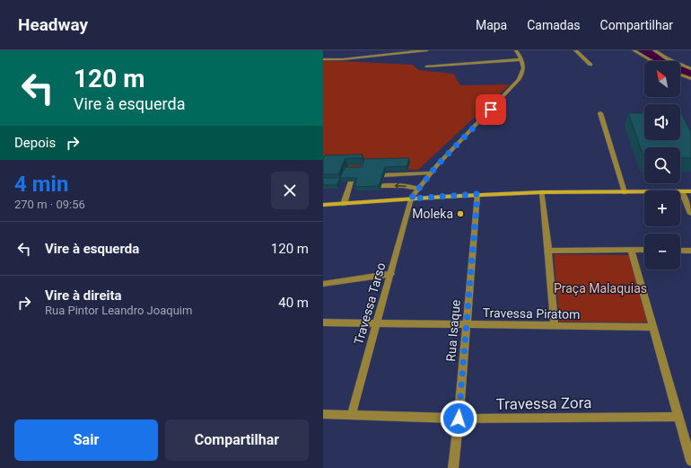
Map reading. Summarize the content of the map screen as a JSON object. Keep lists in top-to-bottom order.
{
  "streets": {
    "street": [
      "Travessa Tarso",
      "Travessa Piratom",
      "Rua Isaque",
      "Travessa Zora"
    ]
  },
  "crossings": [
    ["Travessa Tarso", "Travessa Piratom"],
    ["Travessa Tarso", "Travessa Zora"],
    ["Travessa Piratom", "Rua Isaque"],
    ["Rua Isaque", "Travessa Zora"]
  ],
  "parks": ["Praça Malaquias"],
  "places": ["Moleka"],
  "north": "top left",
  "page": {
    "header": "Headway",
    "nav": ["Mapa", "Camadas", "Compartilhar"],
    "turn": ["120 m", "Vire à esquerda"],
    "map_buttons": ["+", "−"],
    "then": "Depois",
    "heading": ["4 min", "270 m · 09:56"],
    "list": [
      {
        "name": "Vire à esquerda",
        "value": "120 m"
      },
      {
        "name": "Vire à direita",
        "note": "Rua Pintor Leandro Joaquim",
        "value": "40 m"
      }
    ],
    "buttons": ["Sair", "Compartilhar"]
  }
}
